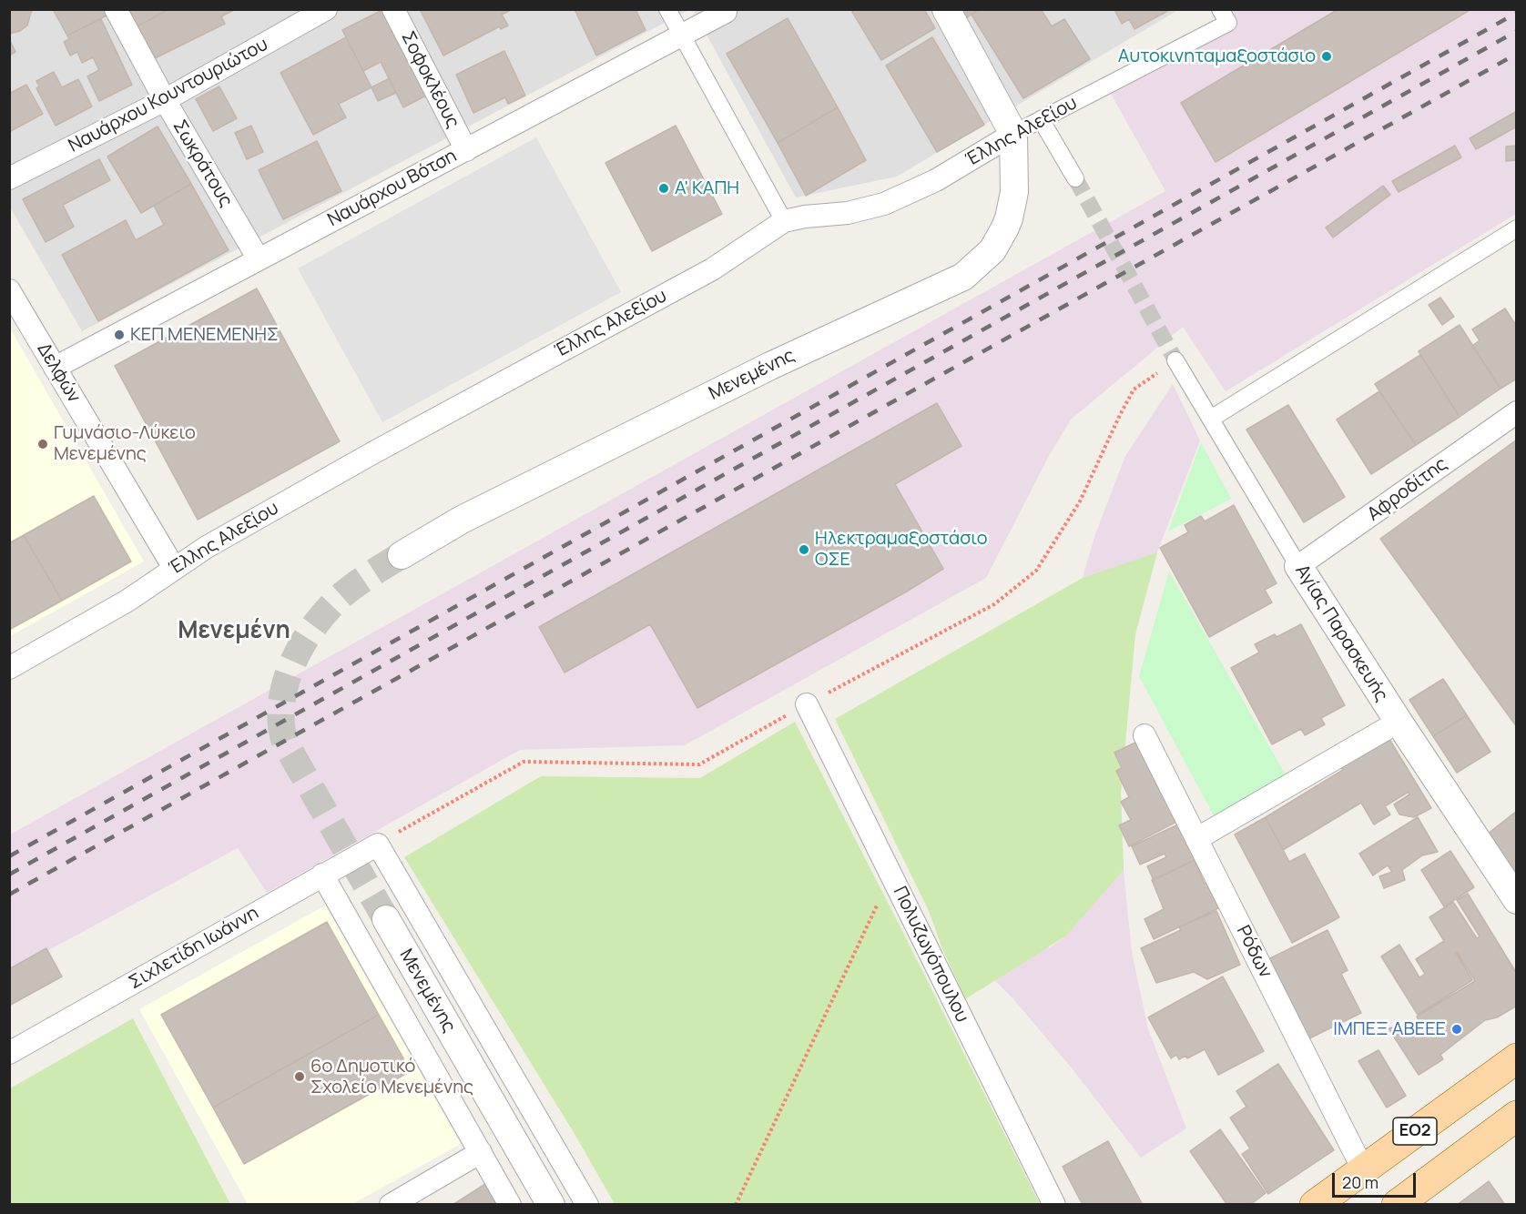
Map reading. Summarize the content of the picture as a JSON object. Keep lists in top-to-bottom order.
{
  "streets": {
    "main road": ["ΕΟ2"],
    "street": [
      "Σοφοκλέους",
      "Ναυάρχου Κουντουριώτου",
      "Έλλης Αλεξίου",
      "Σωκράτους",
      "Ναυάρχου Βότση",
      "Δελφών",
      "Μενεμένης",
      "Αφροδίτης",
      "Αγίας Παρασκευής",
      "Σιχλετίδη Ιωάννη",
      "Ρόδων",
      "Πολυζωγόπουλου"
    ]
  },
  "crossings": [
    ["Σοφοκλέους", "Ναυάρχου Βότση"],
    ["Ναυάρχου Κουντουριώτου", "Σωκράτους"],
    ["Έλλης Αλεξίου", "Δελφών"],
    ["Έλλης Αλεξίου", "Μενεμένης"],
    ["Σωκράτους", "Ναυάρχου Βότση"],
    ["Ναυάρχου Βότση", "Δελφών"],
    ["Αφροδίτης", "Αγίας Παρασκευής"],
    ["Ρόδων", "ΕΟ2"]
  ],
  "districts": ["Μενεμένη"],
  "places": [
    "Αυτοκινηταμαξοστάσιο",
    "Α' ΚΑΠΗ",
    "ΚΕΠ ΜΕΝΕΜΕΝΗΣ",
    "Γυμνάσιο-Λύκειο Μενεμένης",
    "Ηλεκτραμαξοστάσιο ΟΣΕ",
    "ΙΜΠΕΞ ΑΒΕΕΕ",
    "6ο Δημοτικό Σχολείο Μενεμένης"
  ],
  "scale_bar": "20 m"
}
